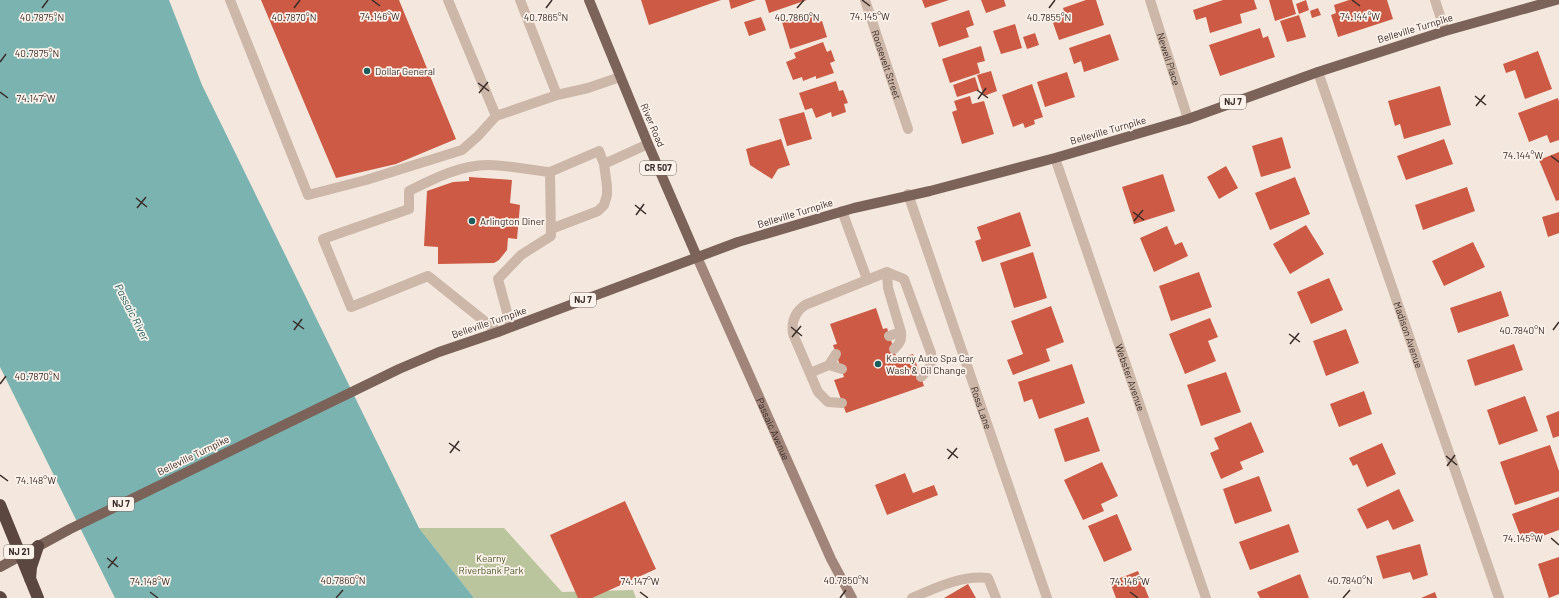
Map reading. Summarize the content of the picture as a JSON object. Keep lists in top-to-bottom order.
{
  "streets": {
    "highway": ["NJ 21"],
    "main road": [
      "Belleville Turnpike",
      "NJ 7",
      "River Road",
      "CR 507",
      "Passaic Avenue"
    ],
    "street": [
      "Newell Place",
      "Roosevelt Street",
      "Madison Avenue",
      "Webster Avenue",
      "Ross Lane"
    ]
  },
  "crossings": [
    ["Belleville Turnpike", "Newell Place"],
    ["Belleville Turnpike", "NJ 7"],
    ["Belleville Turnpike", "River Road"],
    ["Belleville Turnpike", "Madison Avenue"],
    ["Belleville Turnpike", "Webster Avenue"],
    ["Belleville Turnpike", "Ross Lane"],
    ["Belleville Turnpike", "Passaic Avenue"],
    ["River Road", "Passaic Avenue"]
  ],
  "water": ["Passaic River"],
  "parks": ["Kearny Riverbank Park"],
  "places": ["Dollar General", "Arlington Diner", "Kearny Auto Spa Car Wash & Oil Change"],
  "coordinates": [
    "74.146°W",
    "74.145°W",
    "74.144°W",
    "40.7875°N",
    "40.7870°N",
    "40.7865°N",
    "40.7860°N",
    "40.7855°N",
    "74.147°W",
    "40.7840°N",
    "74.148°W",
    "40.7850°N"
  ]
}
